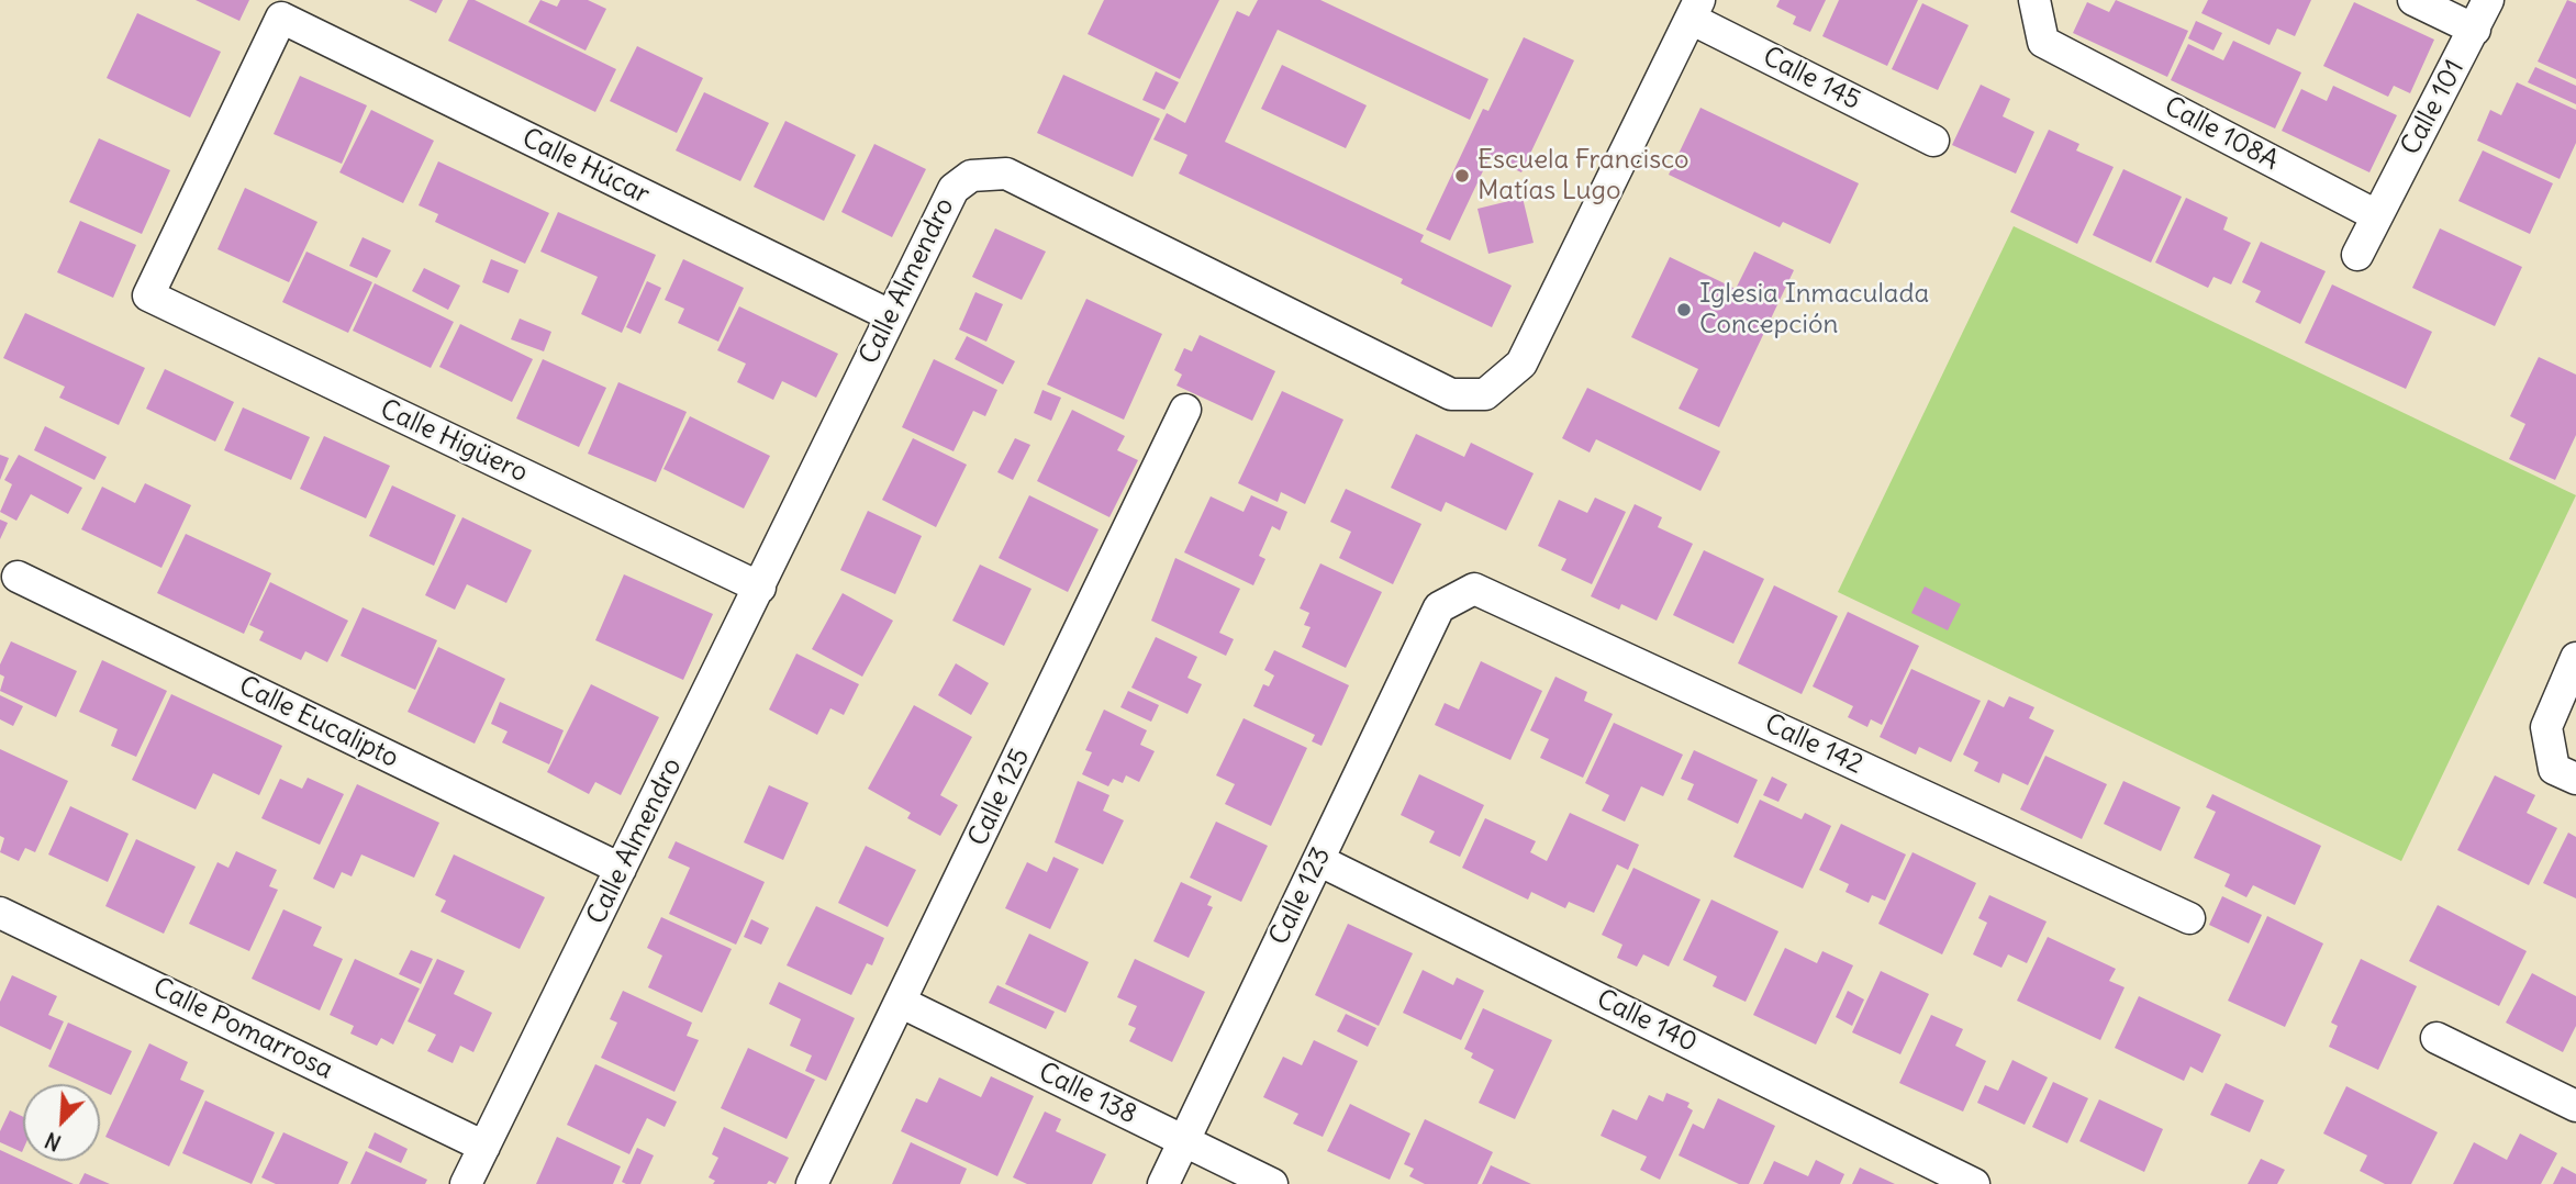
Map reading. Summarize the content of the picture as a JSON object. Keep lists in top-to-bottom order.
{
  "streets": {
    "street": [
      "Calle 145",
      "Calle 101",
      "Calle 108A",
      "Calle Húcar",
      "Calle Almendro",
      "Calle Higüero",
      "Calle Eucalipto",
      "Calle 142",
      "Calle 125",
      "Calle 123",
      "Calle 140",
      "Calle Pomarrosa",
      "Calle 138"
    ]
  },
  "crossings": [
    ["Calle 145", "Calle Almendro"],
    ["Calle 101", "Calle 108A"],
    ["Calle Húcar", "Calle Almendro"],
    ["Calle Húcar", "Calle Higüero"],
    ["Calle Almendro", "Calle Higüero"],
    ["Calle Almendro", "Calle Eucalipto"],
    ["Calle Almendro", "Calle Pomarrosa"],
    ["Calle 142", "Calle 123"],
    ["Calle 125", "Calle 138"],
    ["Calle 123", "Calle 140"],
    ["Calle 123", "Calle 138"]
  ],
  "places": ["Escuela Francisco Matías Lugo", "Iglesia Inmaculada Concepción"],
  "north": "bottom left"
}
